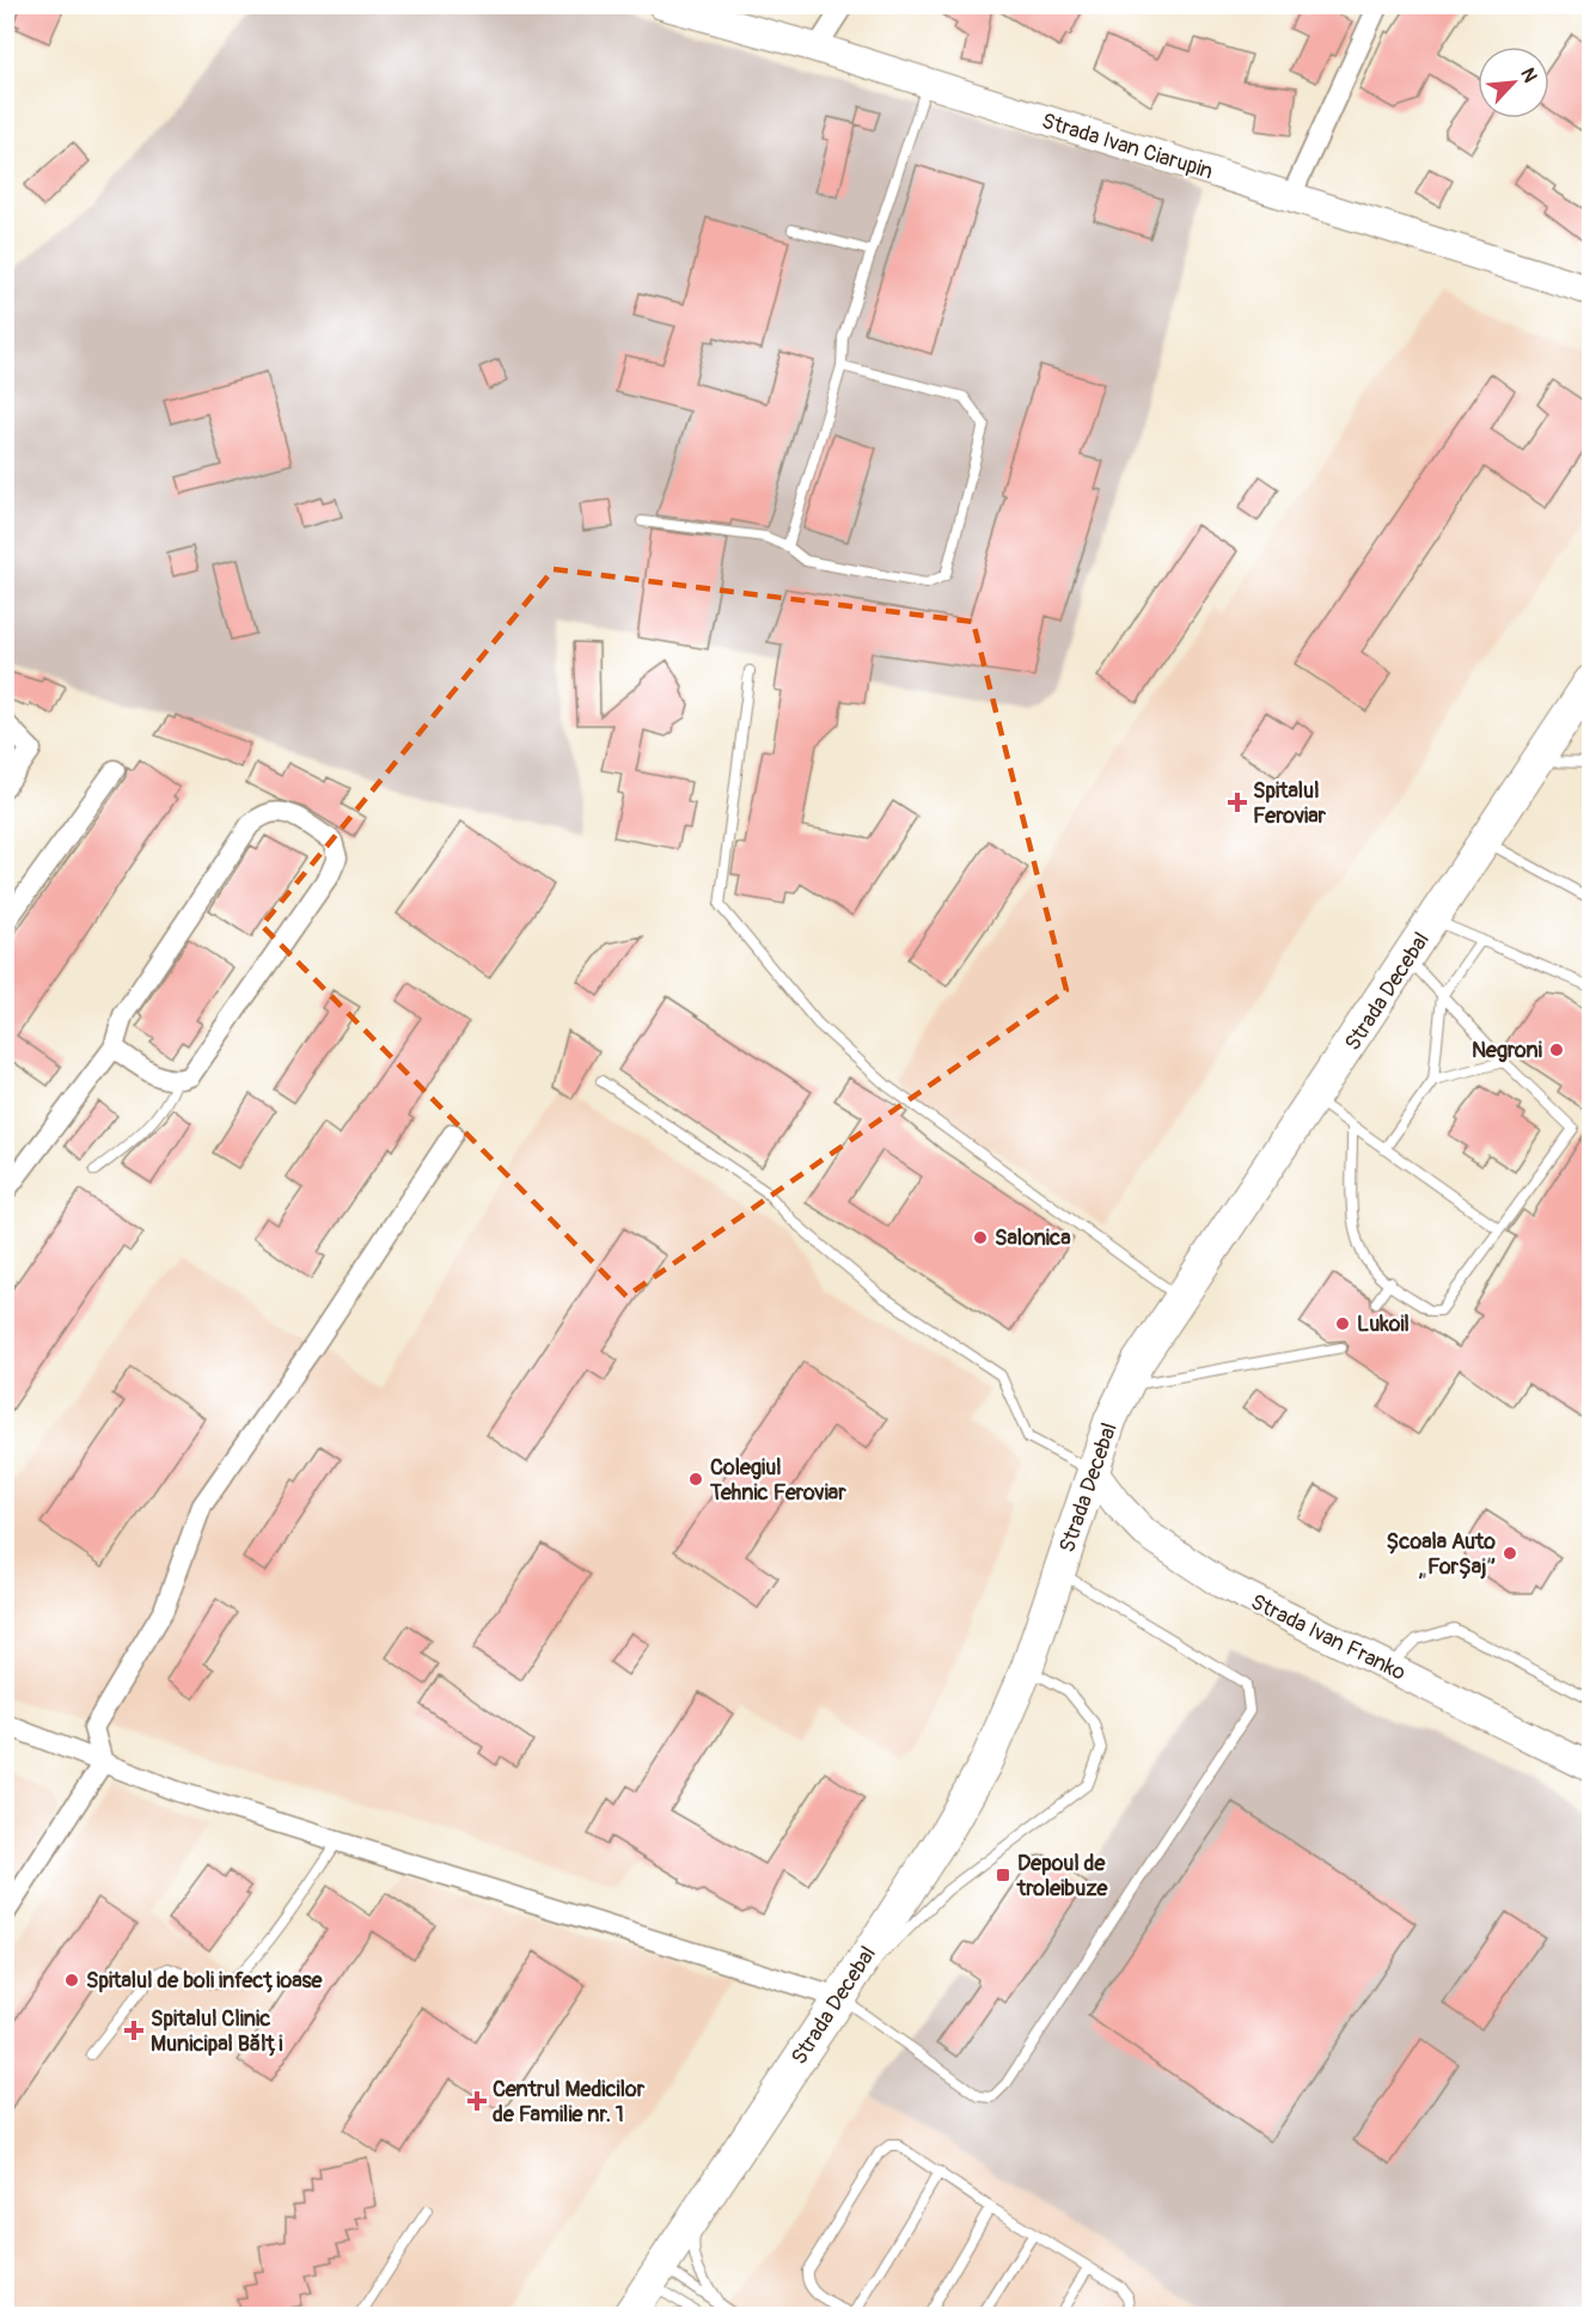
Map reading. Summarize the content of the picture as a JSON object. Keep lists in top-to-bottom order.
{
  "streets": {
    "main road": ["Strada Decebal"],
    "street": ["Strada Ivan Ciarupin", "Strada Ivan Franko"]
  },
  "crossings": [
    ["Strada Decebal", "Strada Ivan Franko"]
  ],
  "places": {
    "health": ["Spitalul Feroviar", "Spitalul Clinic Municipal Bălți", "Centrul Medicilor de Familie nr. 1"],
    "other": [
      "Negroni",
      "Salonica",
      "Lukoil",
      "Colegiul Tehnic Feroviar",
      "Școala Auto „ForȘaj”",
      "Spitalul de boli infecțioase"
    ],
    "transit": ["Depoul de troleibuze"]
  },
  "north": "top right"
}
